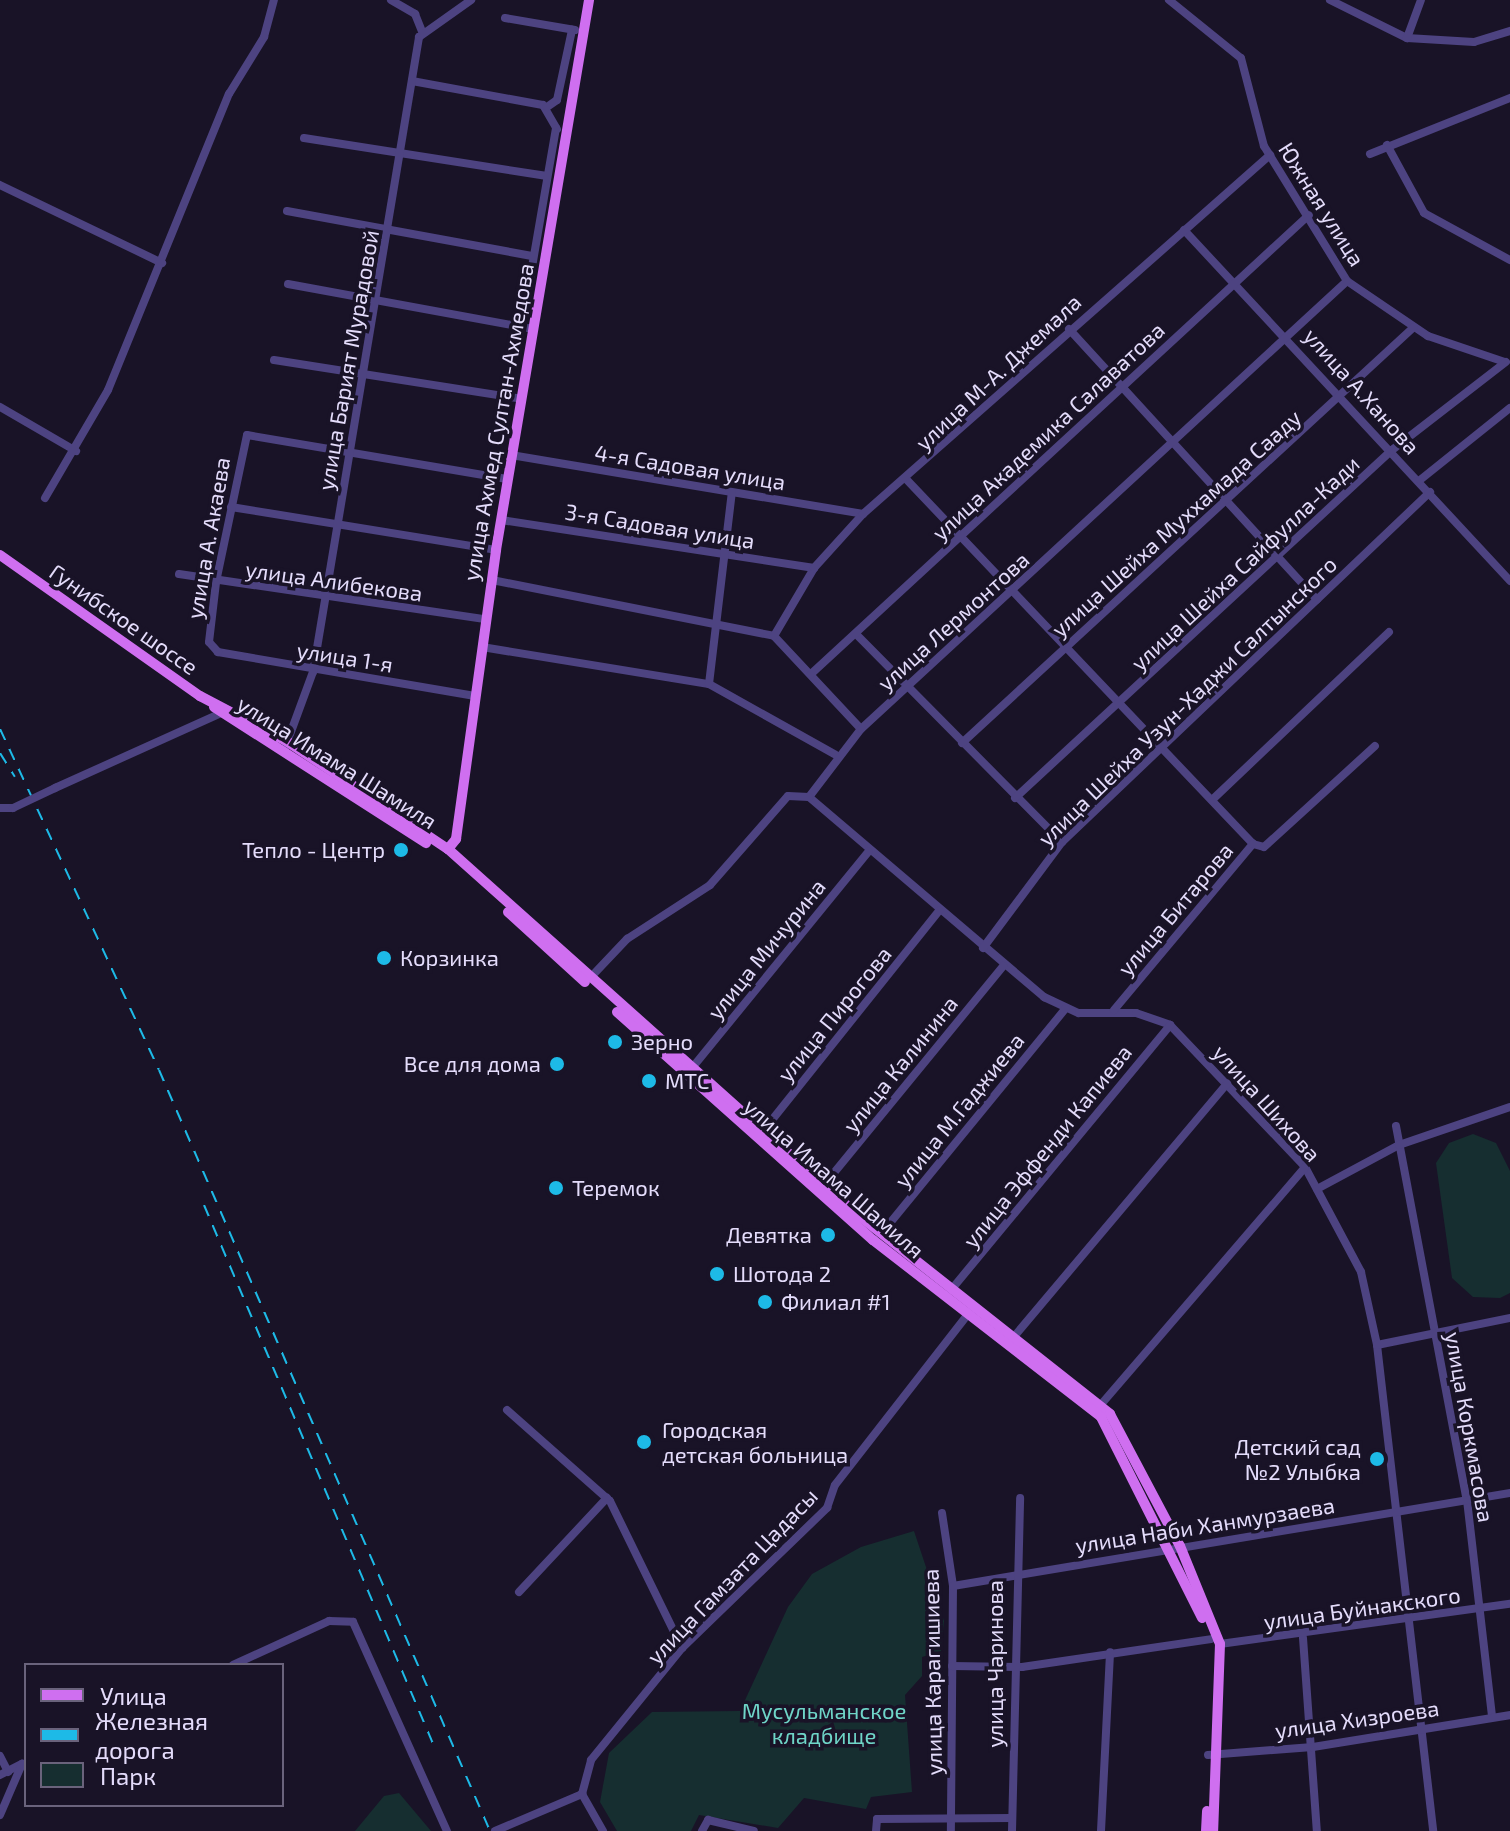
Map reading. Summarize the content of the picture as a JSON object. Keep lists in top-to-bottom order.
{
  "streets": {
    "main road": ["улица Ахмед Султан-Ахмедова", "Гунибское шоссе", "улица Имама Шамиля"],
    "street": [
      "Южная улица",
      "улица Барият Мурадовой",
      "улица М-А. Джемала",
      "улица А.Ханова",
      "улица Академика Салаватова",
      "4-я Садовая улица",
      "улица Шейха Муххамада Сааду",
      "3-я Садовая улица",
      "улица А. Акаева",
      "улица Шейха Сайфулла-Кади",
      "улица Алибекова",
      "улица Лермонтова",
      "улица 1-я",
      "улица Шейха Узун-Хаджи Салтынского",
      "улица Битарова",
      "улица Мичурина",
      "улица Пирогова",
      "улица Калинина",
      "улица Шихова",
      "улица М.Гаджиева",
      "улица Эффенди Капиева",
      "улица Коркмасова",
      "улица Наби Ханмурзаева",
      "улица Гамзата Цадасы",
      "улица Буйнакского",
      "улица Чаринова",
      "улица Карагишиева",
      "улица Хизроева"
    ]
  },
  "crossings": [
    ["Южная улица", "улица М-А. Джемала"],
    ["Южная улица", "улица Академика Салаватова"],
    ["Южная улица", "улица Шейха Муххамада Сааду"],
    ["Южная улица", "улица Шейха Сайфулла-Кади"],
    ["Южная улица", "улица Лермонтова"],
    ["улица Барият Мурадовой", "улица А. Акаева"],
    ["улица Барият Мурадовой", "улица Алибекова"],
    ["улица Барият Мурадовой", "улица 1-я"],
    ["улица Барият Мурадовой", "улица Имама Шамиля"],
    ["улица М-А. Джемала", "улица А.Ханова"],
    ["улица М-А. Джемала", "4-я Садовая улица"],
    ["улица М-А. Джемала", "3-я Садовая улица"],
    ["улица А.Ханова", "улица Академика Салаватова"],
    ["улица А.Ханова", "улица Шейха Муххамада Сааду"],
    ["улица А.Ханова", "улица Шейха Сайфулла-Кади"],
    ["улица А.Ханова", "улица Лермонтова"],
    ["улица А.Ханова", "улица Шейха Узун-Хаджи Салтынского"],
    ["улица Ахмед Султан-Ахмедова", "4-я Садовая улица"],
    ["улица Ахмед Султан-Ахмедова", "3-я Садовая улица"],
    ["улица Ахмед Султан-Ахмедова", "улица Алибекова"],
    ["улица Ахмед Султан-Ахмедова", "улица 1-я"],
    ["улица Ахмед Султан-Ахмедова", "улица Имама Шамиля"],
    ["улица А. Акаева", "улица Алибекова"],
    ["улица А. Акаева", "улица 1-я"],
    ["Гунибское шоссе", "улица Имама Шамиля"],
    ["улица Имама Шамиля", "улица Мичурина"],
    ["улица Имама Шамиля", "улица Пирогова"],
    ["улица Имама Шамиля", "улица Калинина"],
    ["улица Имама Шамиля", "улица М.Гаджиева"],
    ["улица Имама Шамиля", "улица Эффенди Капиева"],
    ["улица Имама Шамиля", "улица Наби Ханмурзаева"],
    ["улица Имама Шамиля", "улица Гамзата Цадасы"],
    ["улица Имама Шамиля", "улица Буйнакского"],
    ["улица Имама Шамиля", "улица Хизроева"],
    ["улица Шихова", "улица Эффенди Капиева"],
    ["улица Шихова", "улица Наби Ханмурзаева"],
    ["улица Шихова", "улица Буйнакского"],
    ["улица Шихова", "улица Хизроева"],
    ["улица Коркмасова", "улица Наби Ханмурзаева"],
    ["улица Коркмасова", "улица Буйнакского"],
    ["улица Коркмасова", "улица Хизроева"],
    ["улица Наби Ханмурзаева", "улица Чаринова"],
    ["улица Наби Ханмурзаева", "улица Карагишиева"],
    ["улица Буйнакского", "улица Чаринова"],
    ["улица Буйнакского", "улица Карагишиева"]
  ],
  "parks": ["Мусульманское кладбище"],
  "places": [
    "Тепло - Центр",
    "Корзинка",
    "Зерно",
    "Все для дома",
    "МТС",
    "Теремок",
    "Девятка",
    "Шотода 2",
    "Филиал #1",
    "Городская детская больница",
    "Детский сад №2 Улыбка"
  ],
  "legend": ["Улица", "Железная дорога", "Парк"]
}
